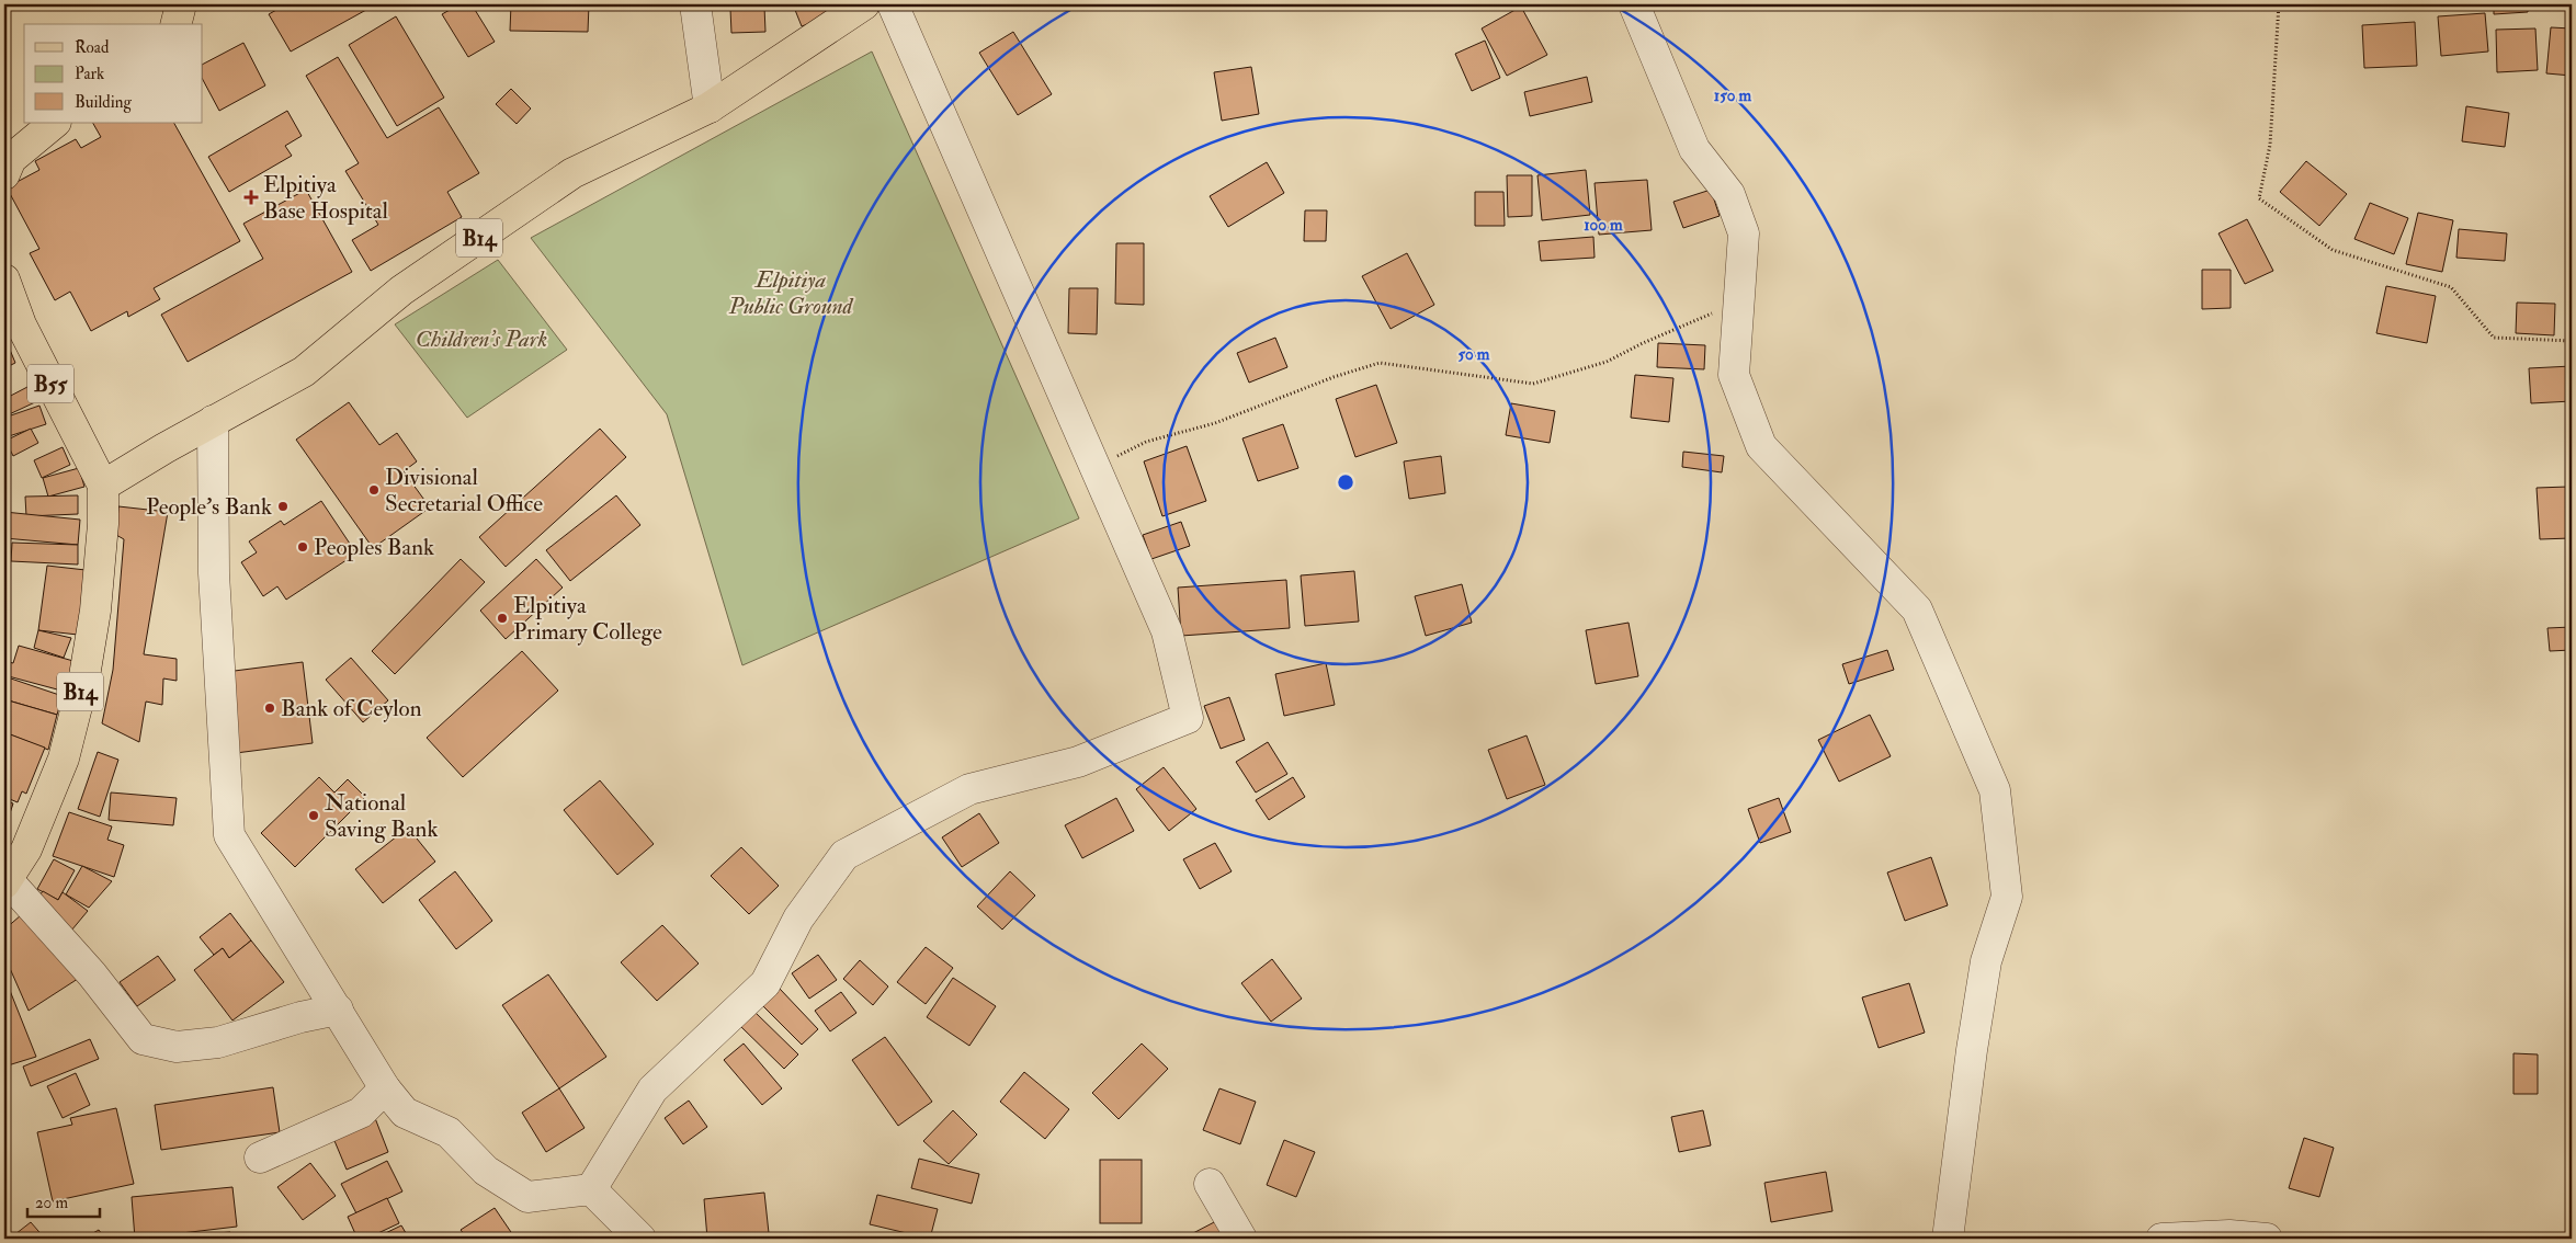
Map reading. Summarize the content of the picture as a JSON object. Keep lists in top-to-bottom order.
{
  "streets": {
    "main road": ["B14", "B55"]
  },
  "crossings": [
    ["B14", "B55"]
  ],
  "parks": ["Elpitiya Public Ground", "Children's Park"],
  "places": {
    "health": ["Elpitiya Base Hospital"],
    "other": [
      "Divisional Secretarial Office",
      "People's Bank",
      "Peoples Bank",
      "Elpitiya Primary College",
      "Bank of Ceylon",
      "National Saving Bank"
    ]
  },
  "legend": ["Road", "Park", "Building"],
  "scale_bar": "20 m",
  "rings": ["150 m", "100 m", "50 m"]
}
